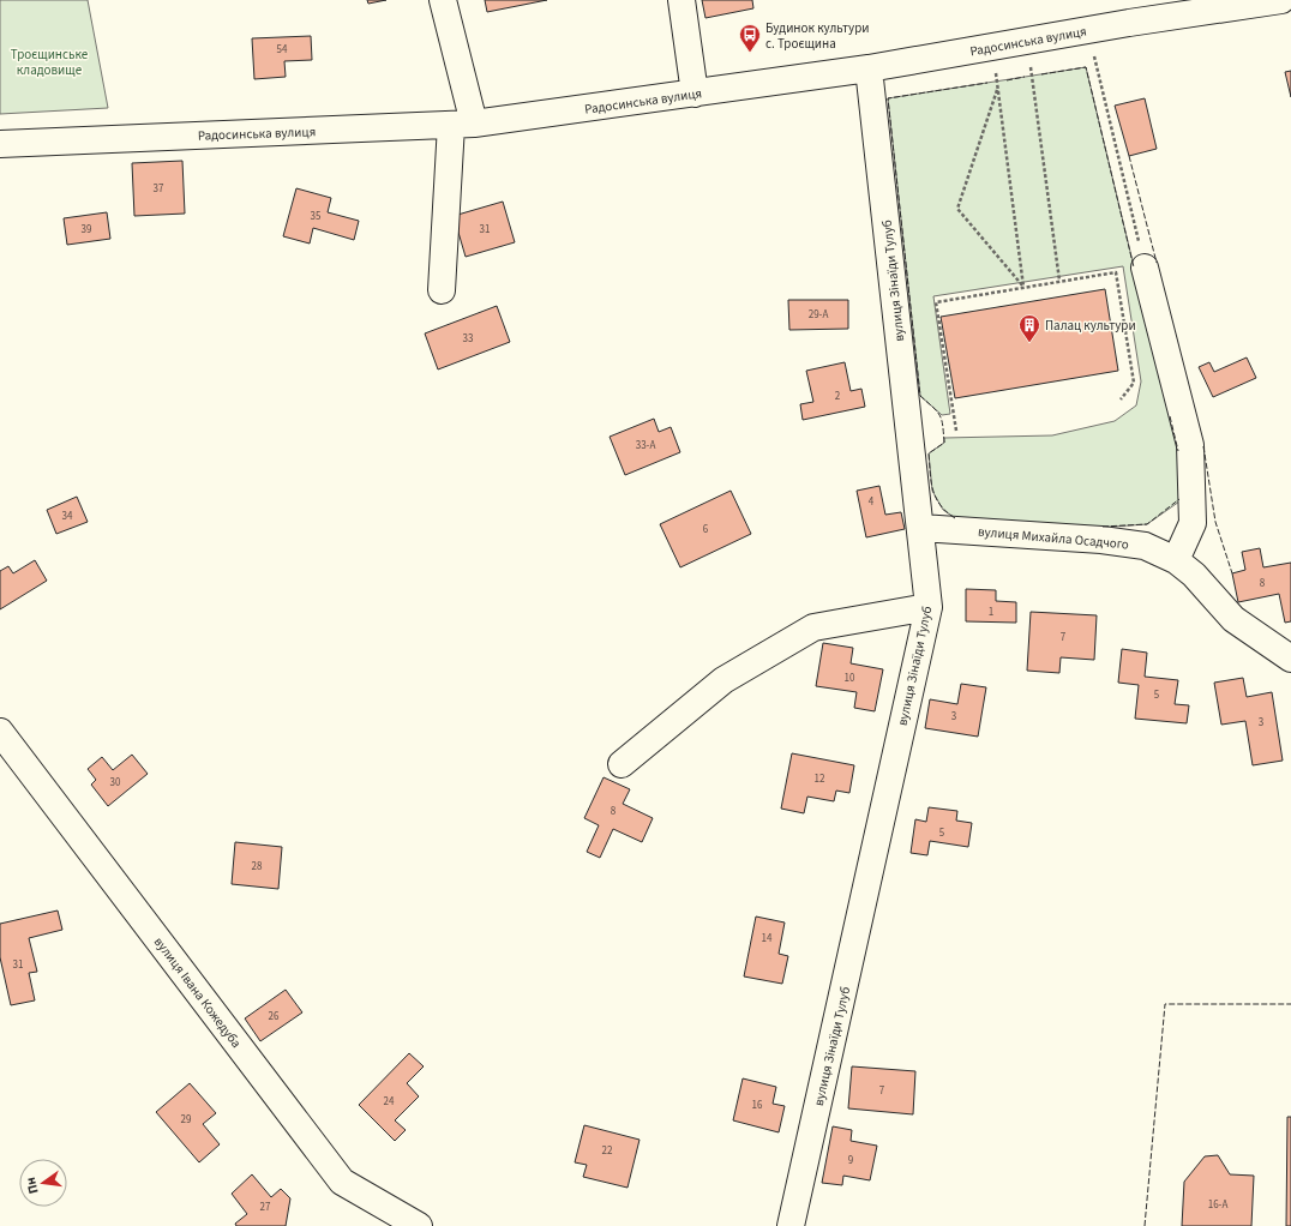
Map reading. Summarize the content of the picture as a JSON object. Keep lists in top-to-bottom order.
{
  "streets": {
    "street": [
      "Радосинська вулиця",
      "вулиця Зінаїди Тулуб",
      "вулиця Михайла Осадчого",
      "вулиця Івана Кожедуба"
    ]
  },
  "crossings": [
    ["Радосинська вулиця", "вулиця Зінаїди Тулуб"],
    ["вулиця Зінаїди Тулуб", "вулиця Михайла Осадчого"]
  ],
  "parks": ["Троєщинське кладовище"],
  "places": {
    "bus stop": ["Будинок культури с. Троєщина"],
    "building": ["Палац культури"]
  },
  "house_numbers": [
    "54",
    "37",
    "35",
    "39",
    "31",
    "29-А",
    "33",
    "2",
    "33-А",
    "4",
    "34",
    "6",
    "8",
    "1",
    "7",
    "10",
    "5",
    "3",
    "3",
    "12",
    "30",
    "8",
    "5",
    "28",
    "14",
    "31",
    "26",
    "7",
    "24",
    "16",
    "29",
    "22",
    "9",
    "16-А",
    "27"
  ],
  "north": "left"
}
